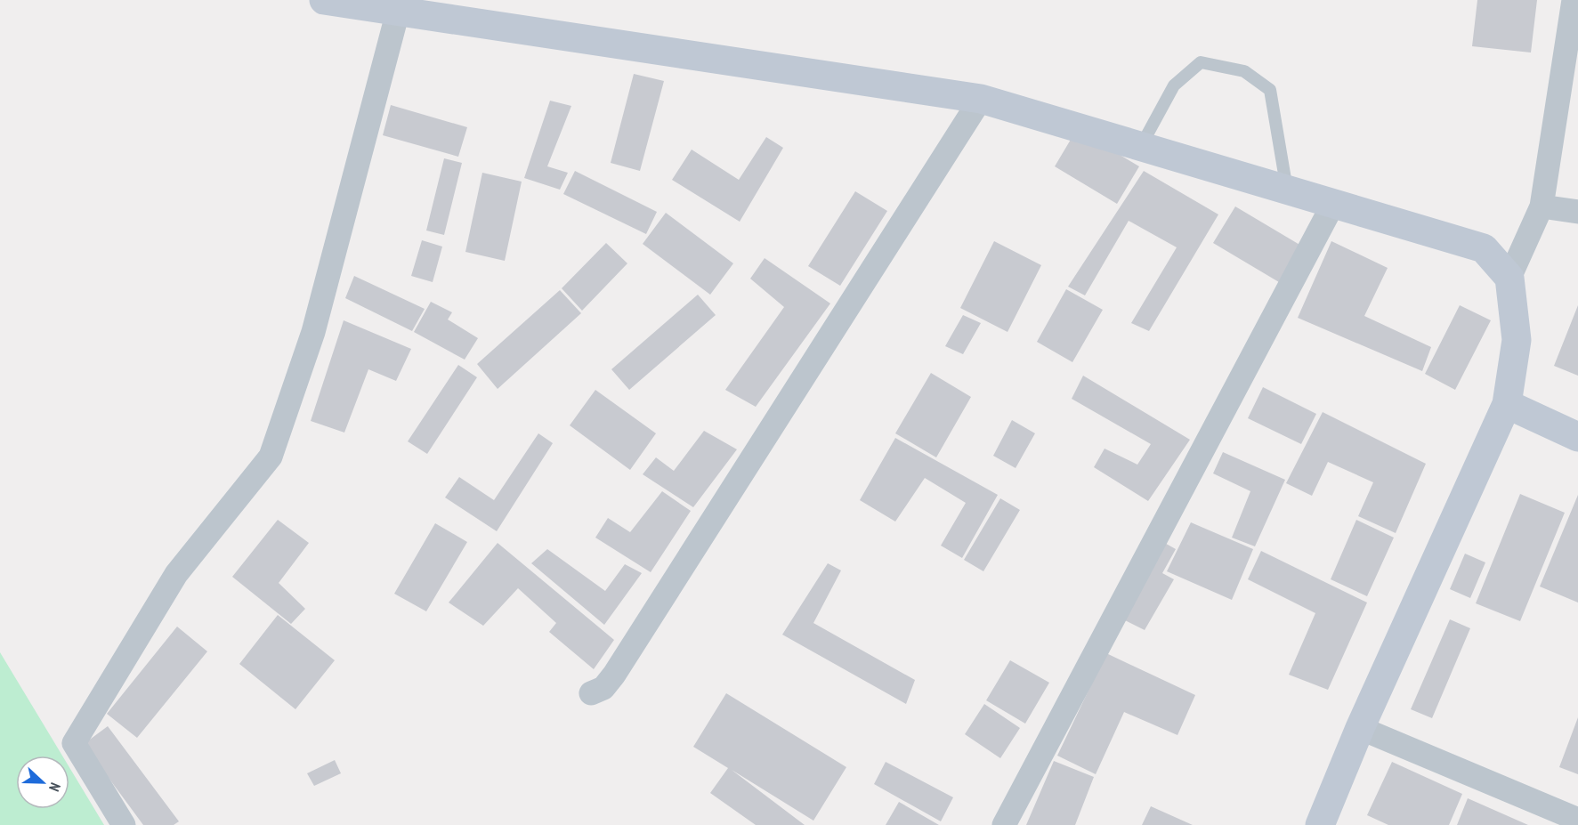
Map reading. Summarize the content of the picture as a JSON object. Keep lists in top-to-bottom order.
{
  "north": "right"
}
